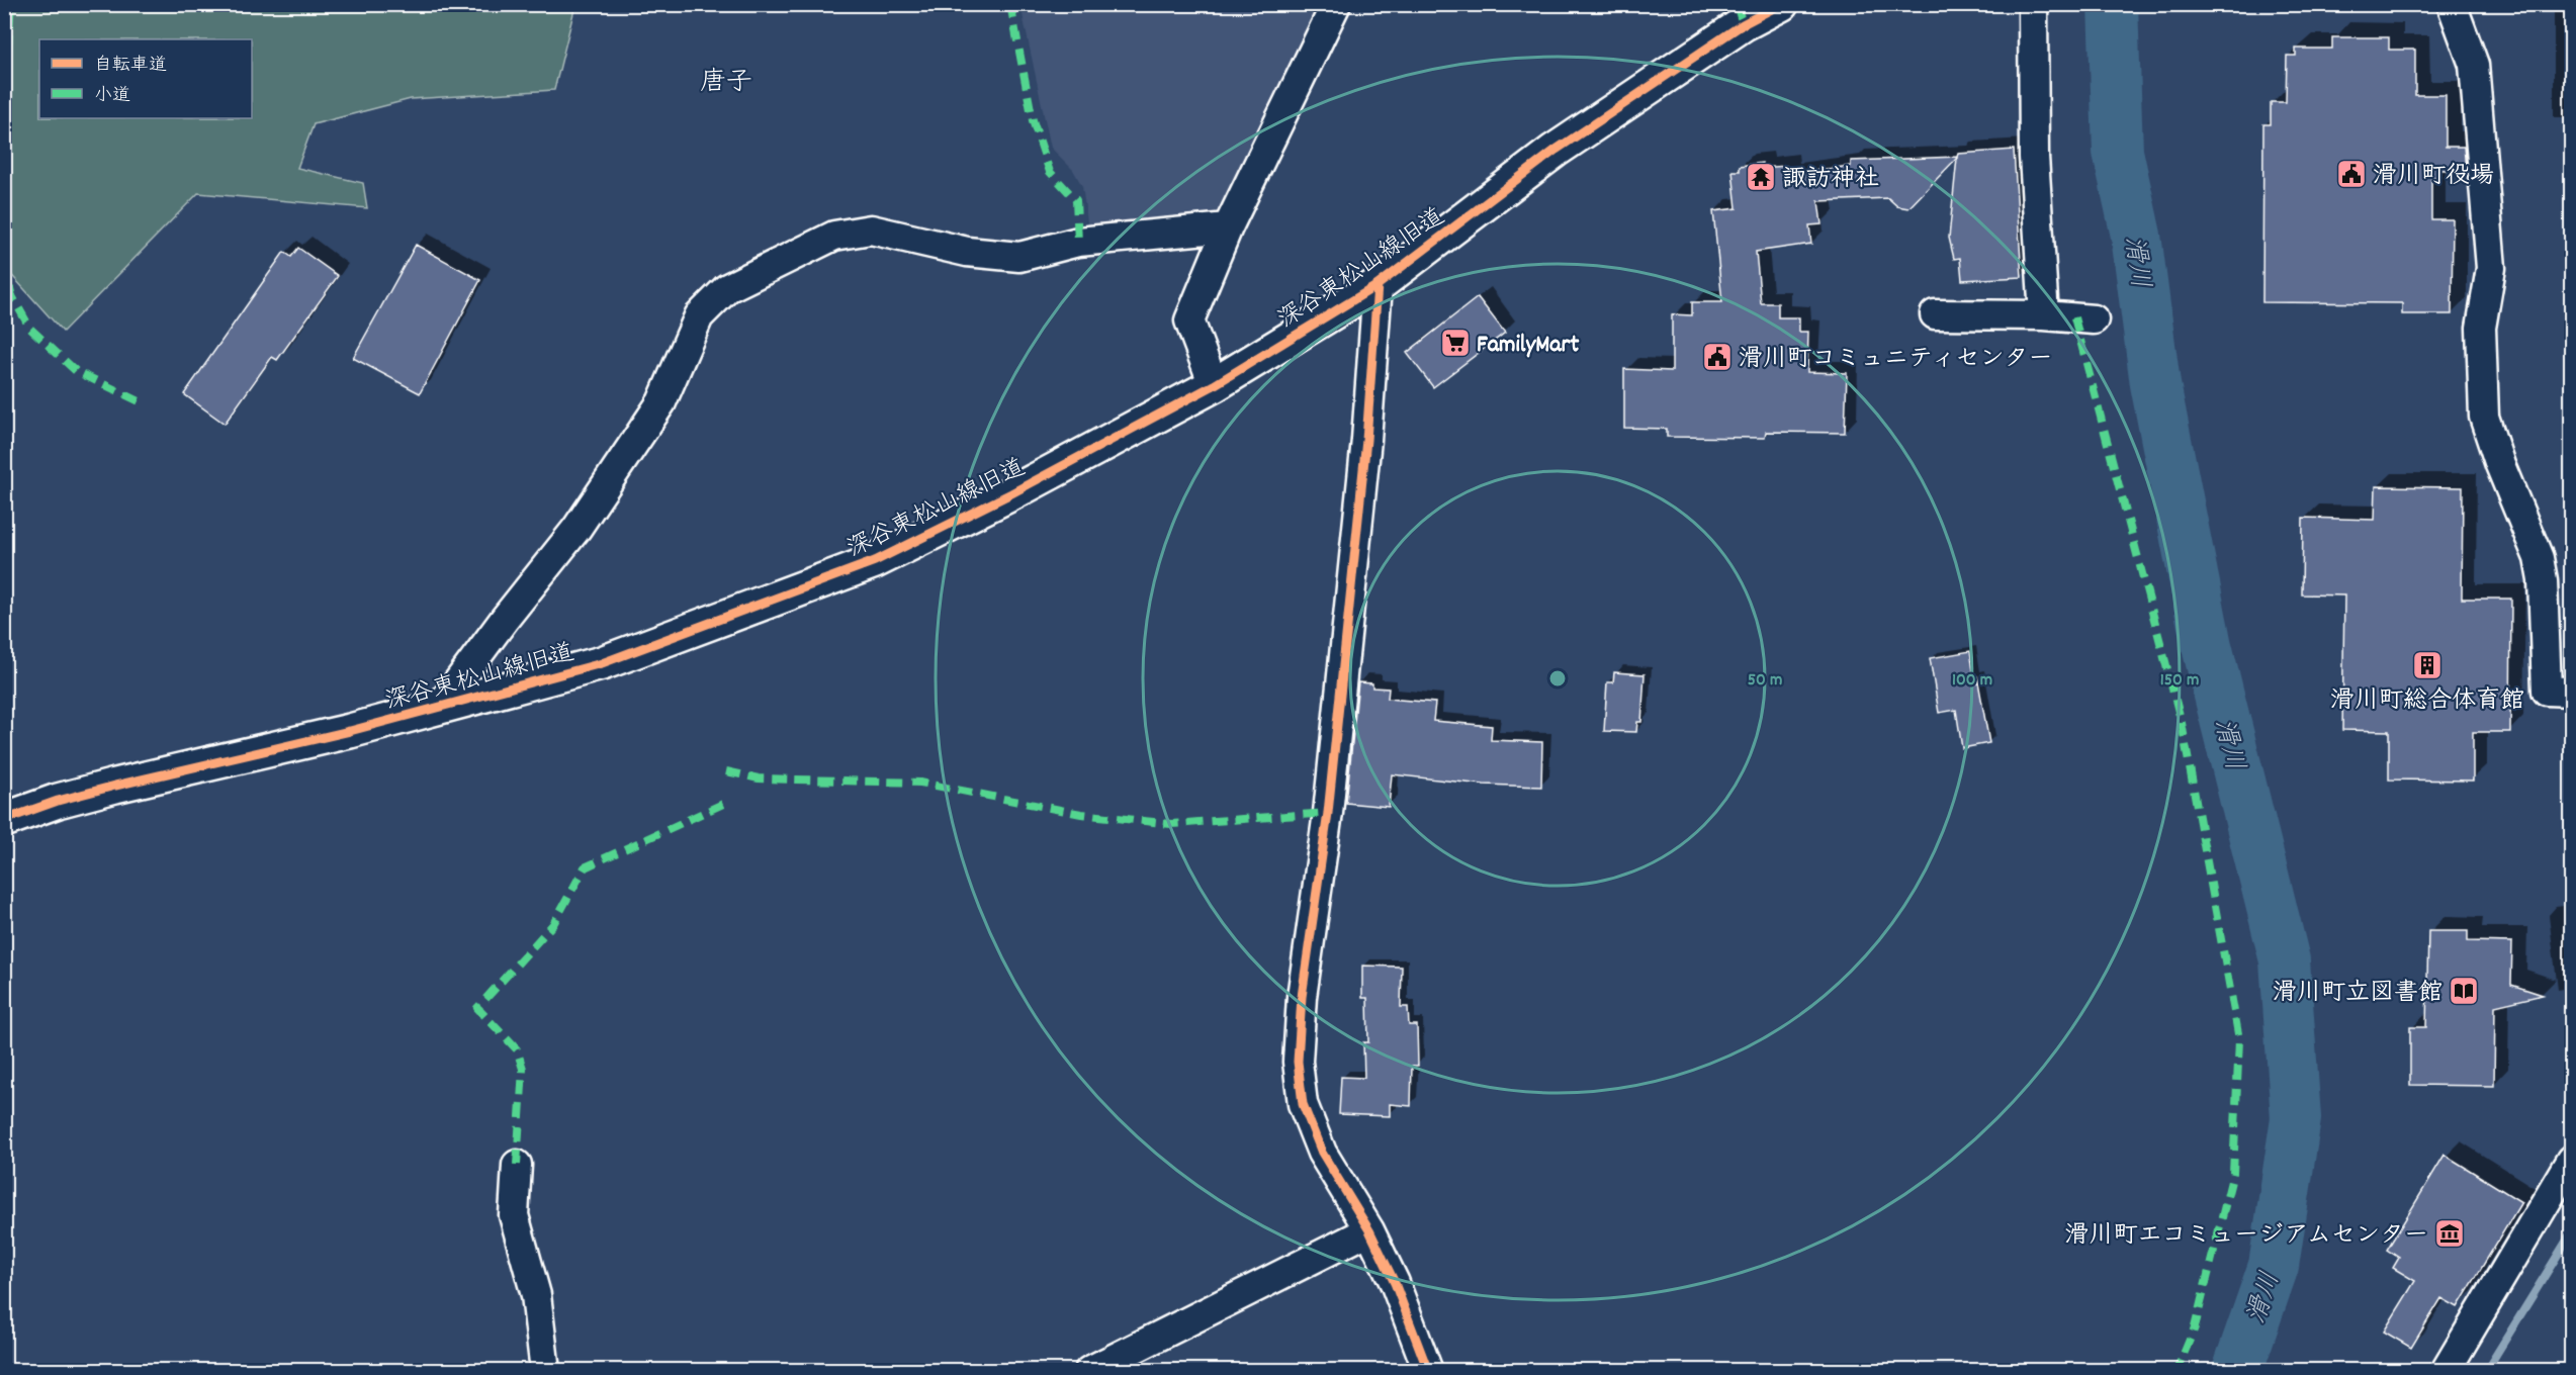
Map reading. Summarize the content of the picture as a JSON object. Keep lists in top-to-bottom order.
{
  "streets": {
    "street": ["深谷東松山線旧道"]
  },
  "districts": ["唐子"],
  "water": ["滑川"],
  "places": {
    "public building": ["滑川町役場", "滑川町コミュニティセンター"],
    "temple": ["諏訪神社"],
    "supermarket": ["FamilyMart"],
    "building": ["滑川町総合体育館"],
    "library": ["滑川町立図書館"],
    "museum": ["滑川町エコミュージアムセンター"]
  },
  "legend": ["自転車道", "小道"],
  "rings": ["50 m", "100 m", "150 m"]
}
